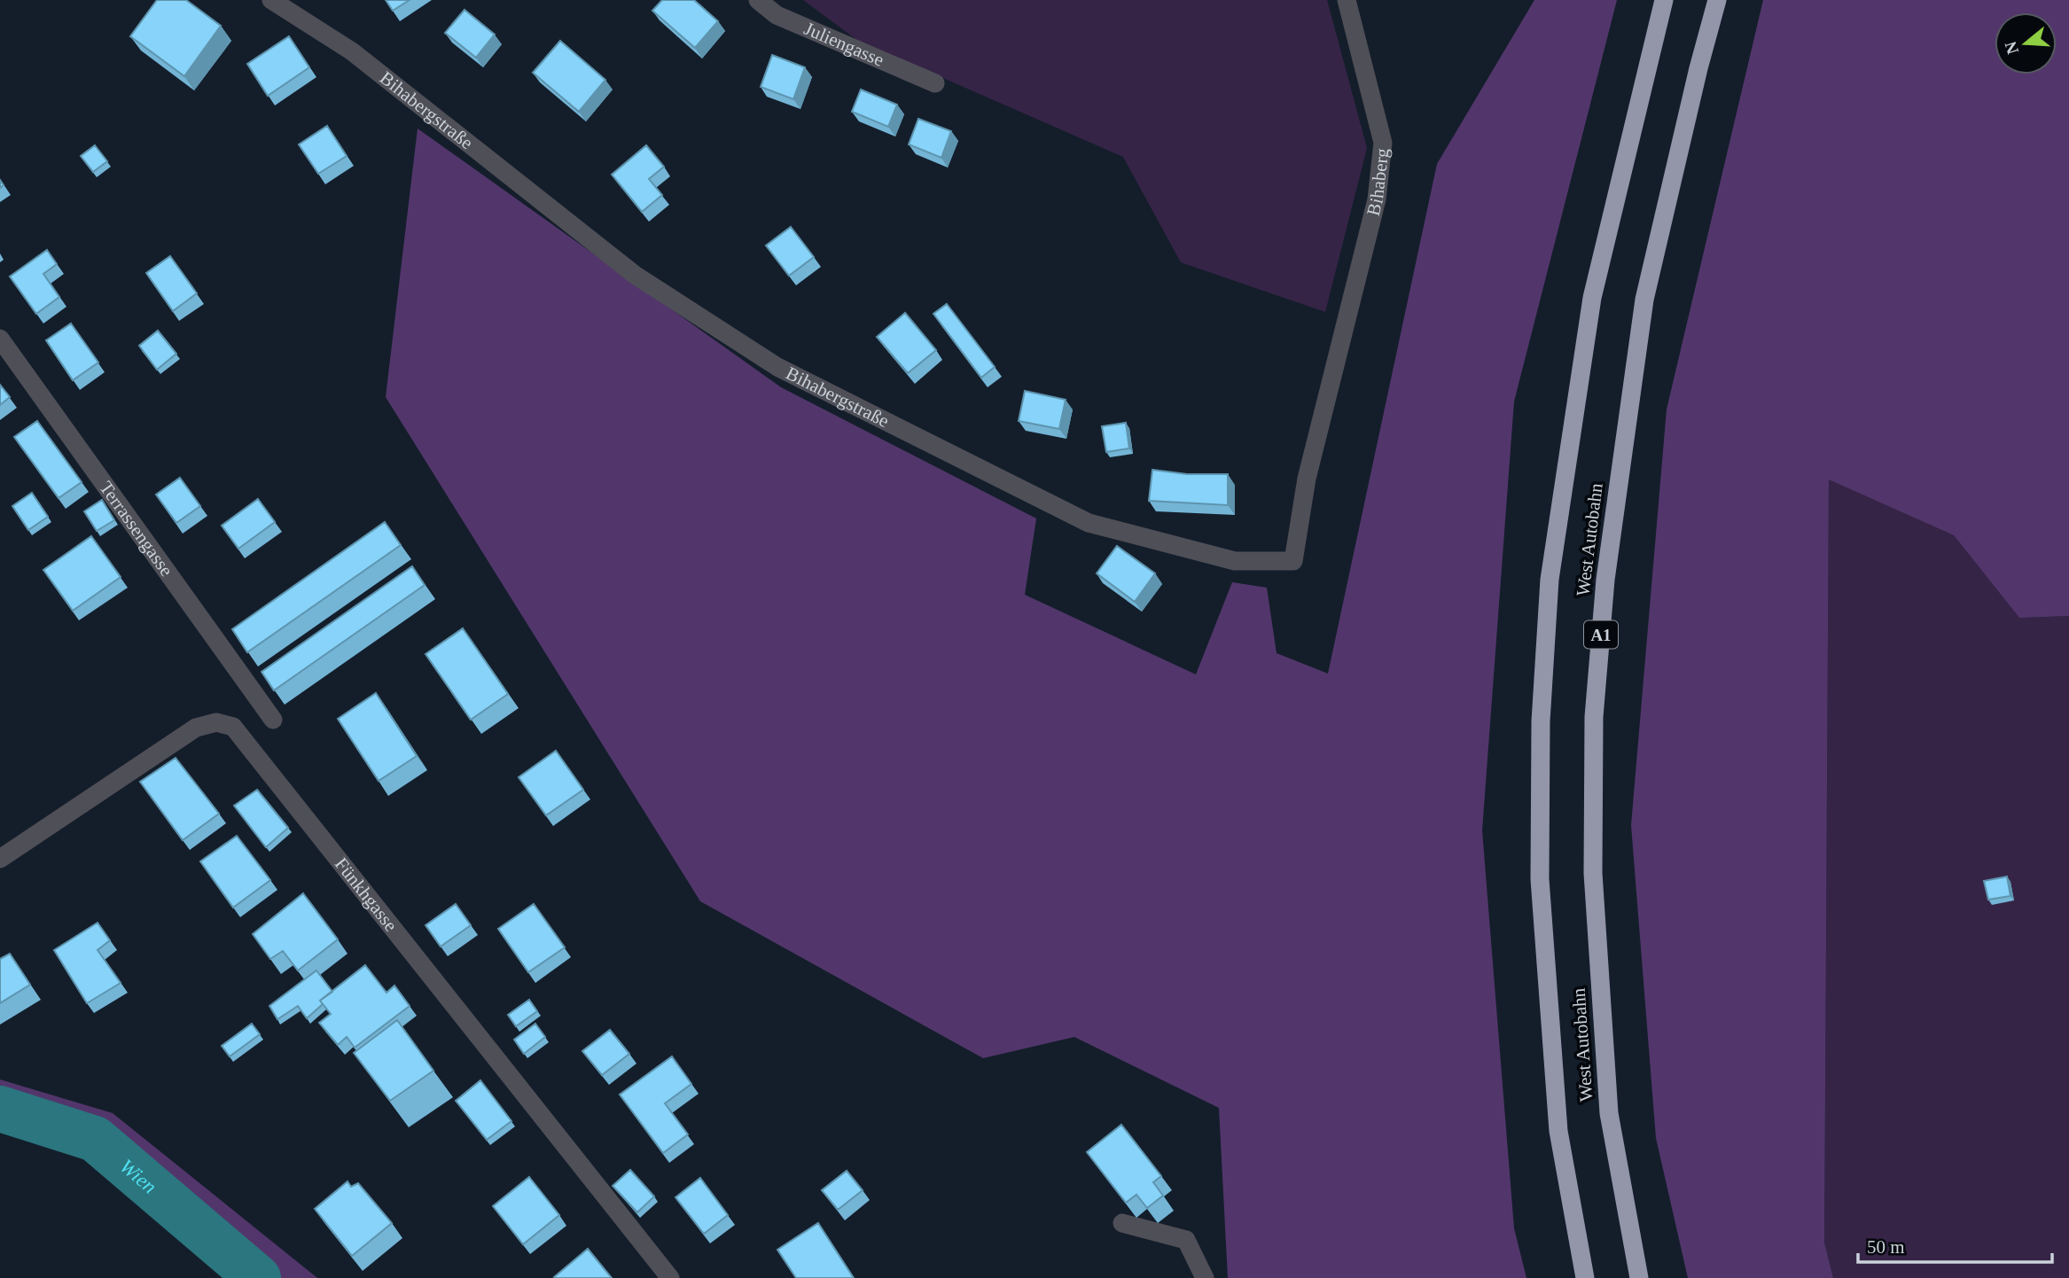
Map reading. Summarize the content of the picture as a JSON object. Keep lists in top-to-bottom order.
{
  "streets": {
    "highway": ["West Autobahn", "A1"],
    "street": [
      "Juliengasse",
      "Bihabergstraße",
      "Bihaberg",
      "Terrassengasse",
      "Fünkhgasse"
    ]
  },
  "crossings": [
    ["Bihabergstraße", "Bihaberg"]
  ],
  "water": ["Wien"],
  "scale_bar": "50 m",
  "north": "left"
}
